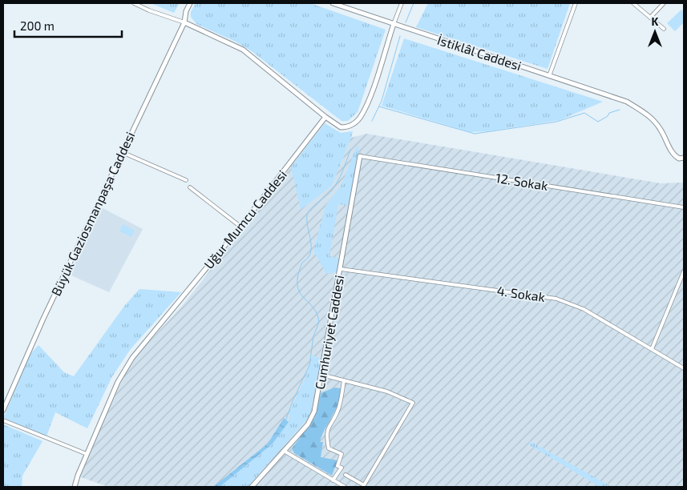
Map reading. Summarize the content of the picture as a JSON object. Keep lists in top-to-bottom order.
{
  "streets": {
    "street": [
      "İstiklâl Caddesi",
      "12. Sokak",
      "Büyük Gaziosmanpaşa Caddesi",
      "Uğur Mumcu Caddesi",
      "4. Sokak",
      "Cumhuriyet Caddesi"
    ]
  },
  "crossings": [
    ["12. Sokak", "Cumhuriyet Caddesi"],
    ["4. Sokak", "Cumhuriyet Caddesi"]
  ],
  "scale_bar": "200 m",
  "north": "top"
}
